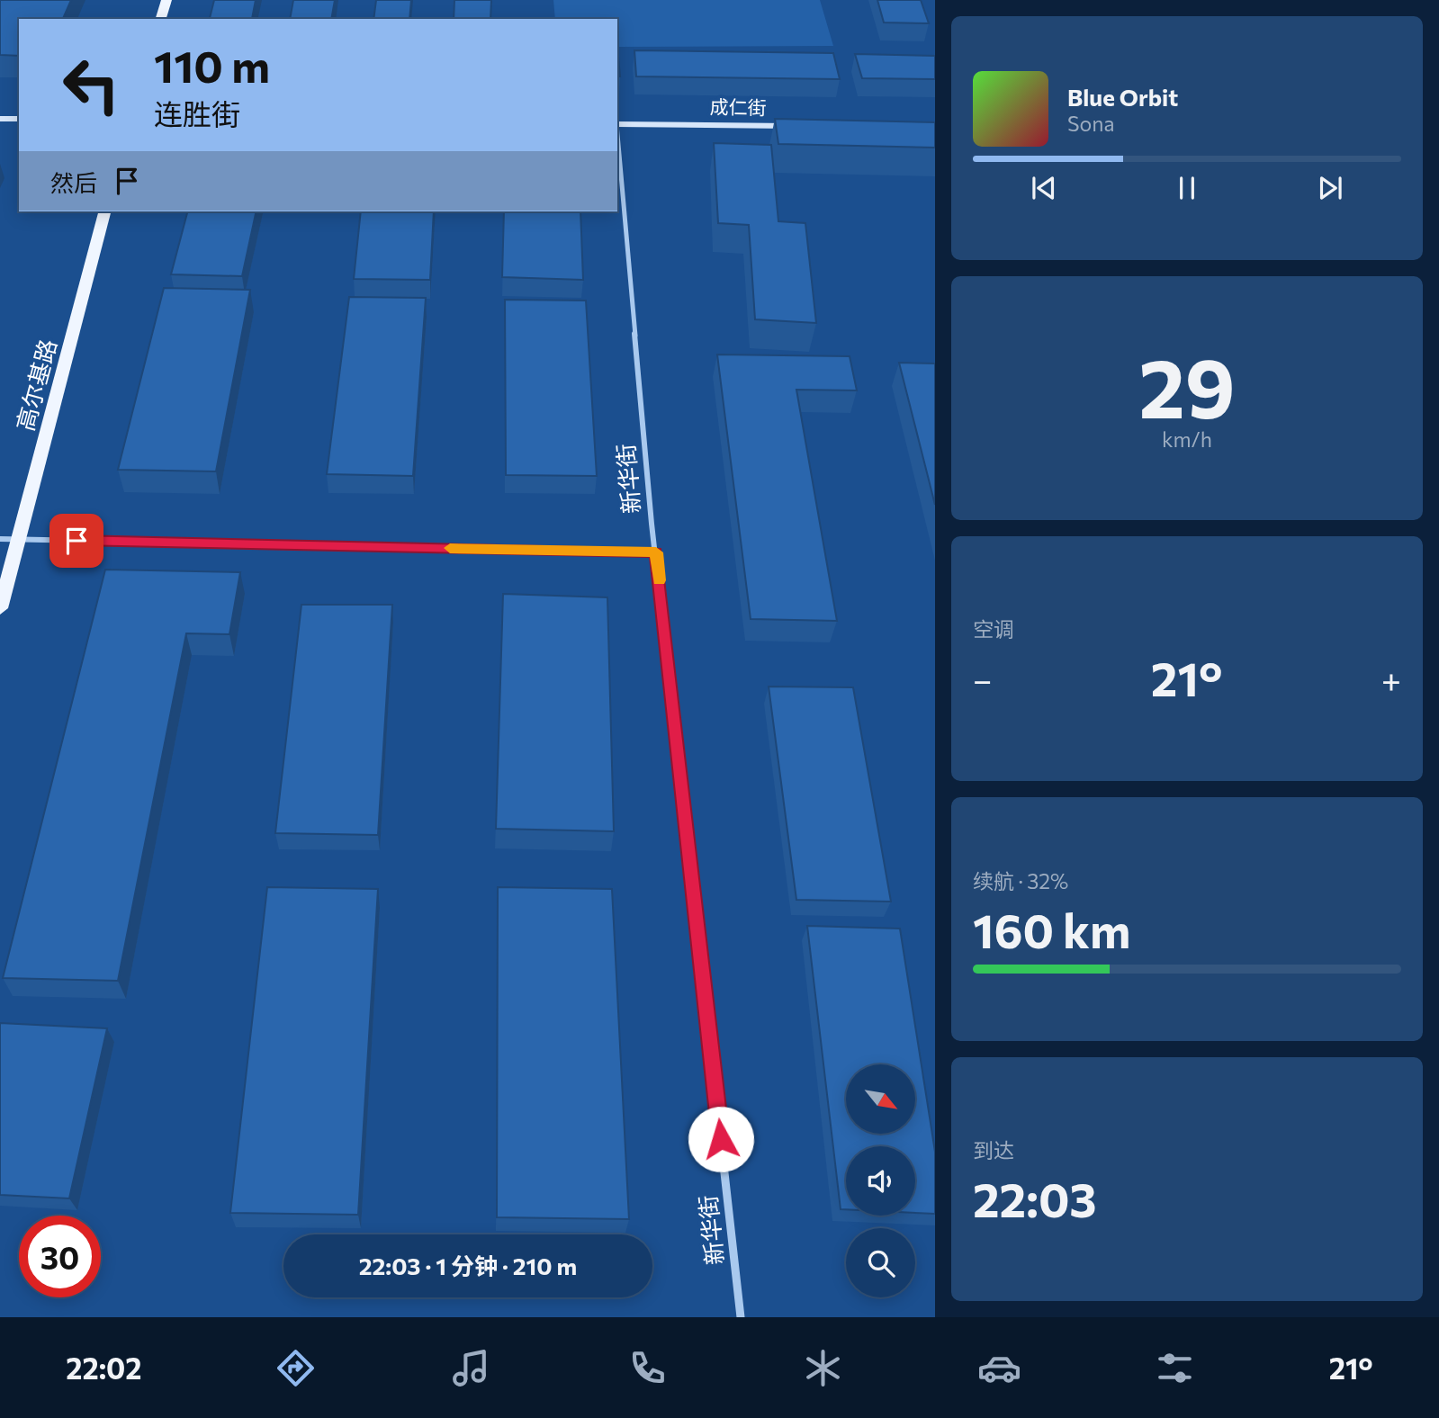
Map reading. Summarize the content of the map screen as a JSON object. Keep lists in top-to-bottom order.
{
  "streets": {
    "main road": ["高尔基路"],
    "street": ["成仁街", "新华街"]
  },
  "north": "bottom right",
  "page": {
    "turn": ["110 m", "连胜街"],
    "song": ["Blue Orbit", "Sona"],
    "then": "然后",
    "tile": [
      ["29", "km/h"],
      "空调",
      ["续航 · 32%", "160 km"],
      ["到达", "22:03"]
    ],
    "heat": ["−", "21°", "+"],
    "limit": "30",
    "trip": "22:03 · 1 分钟 · 210 m",
    "tabs": ["22:02", "21°"]
  }
}
